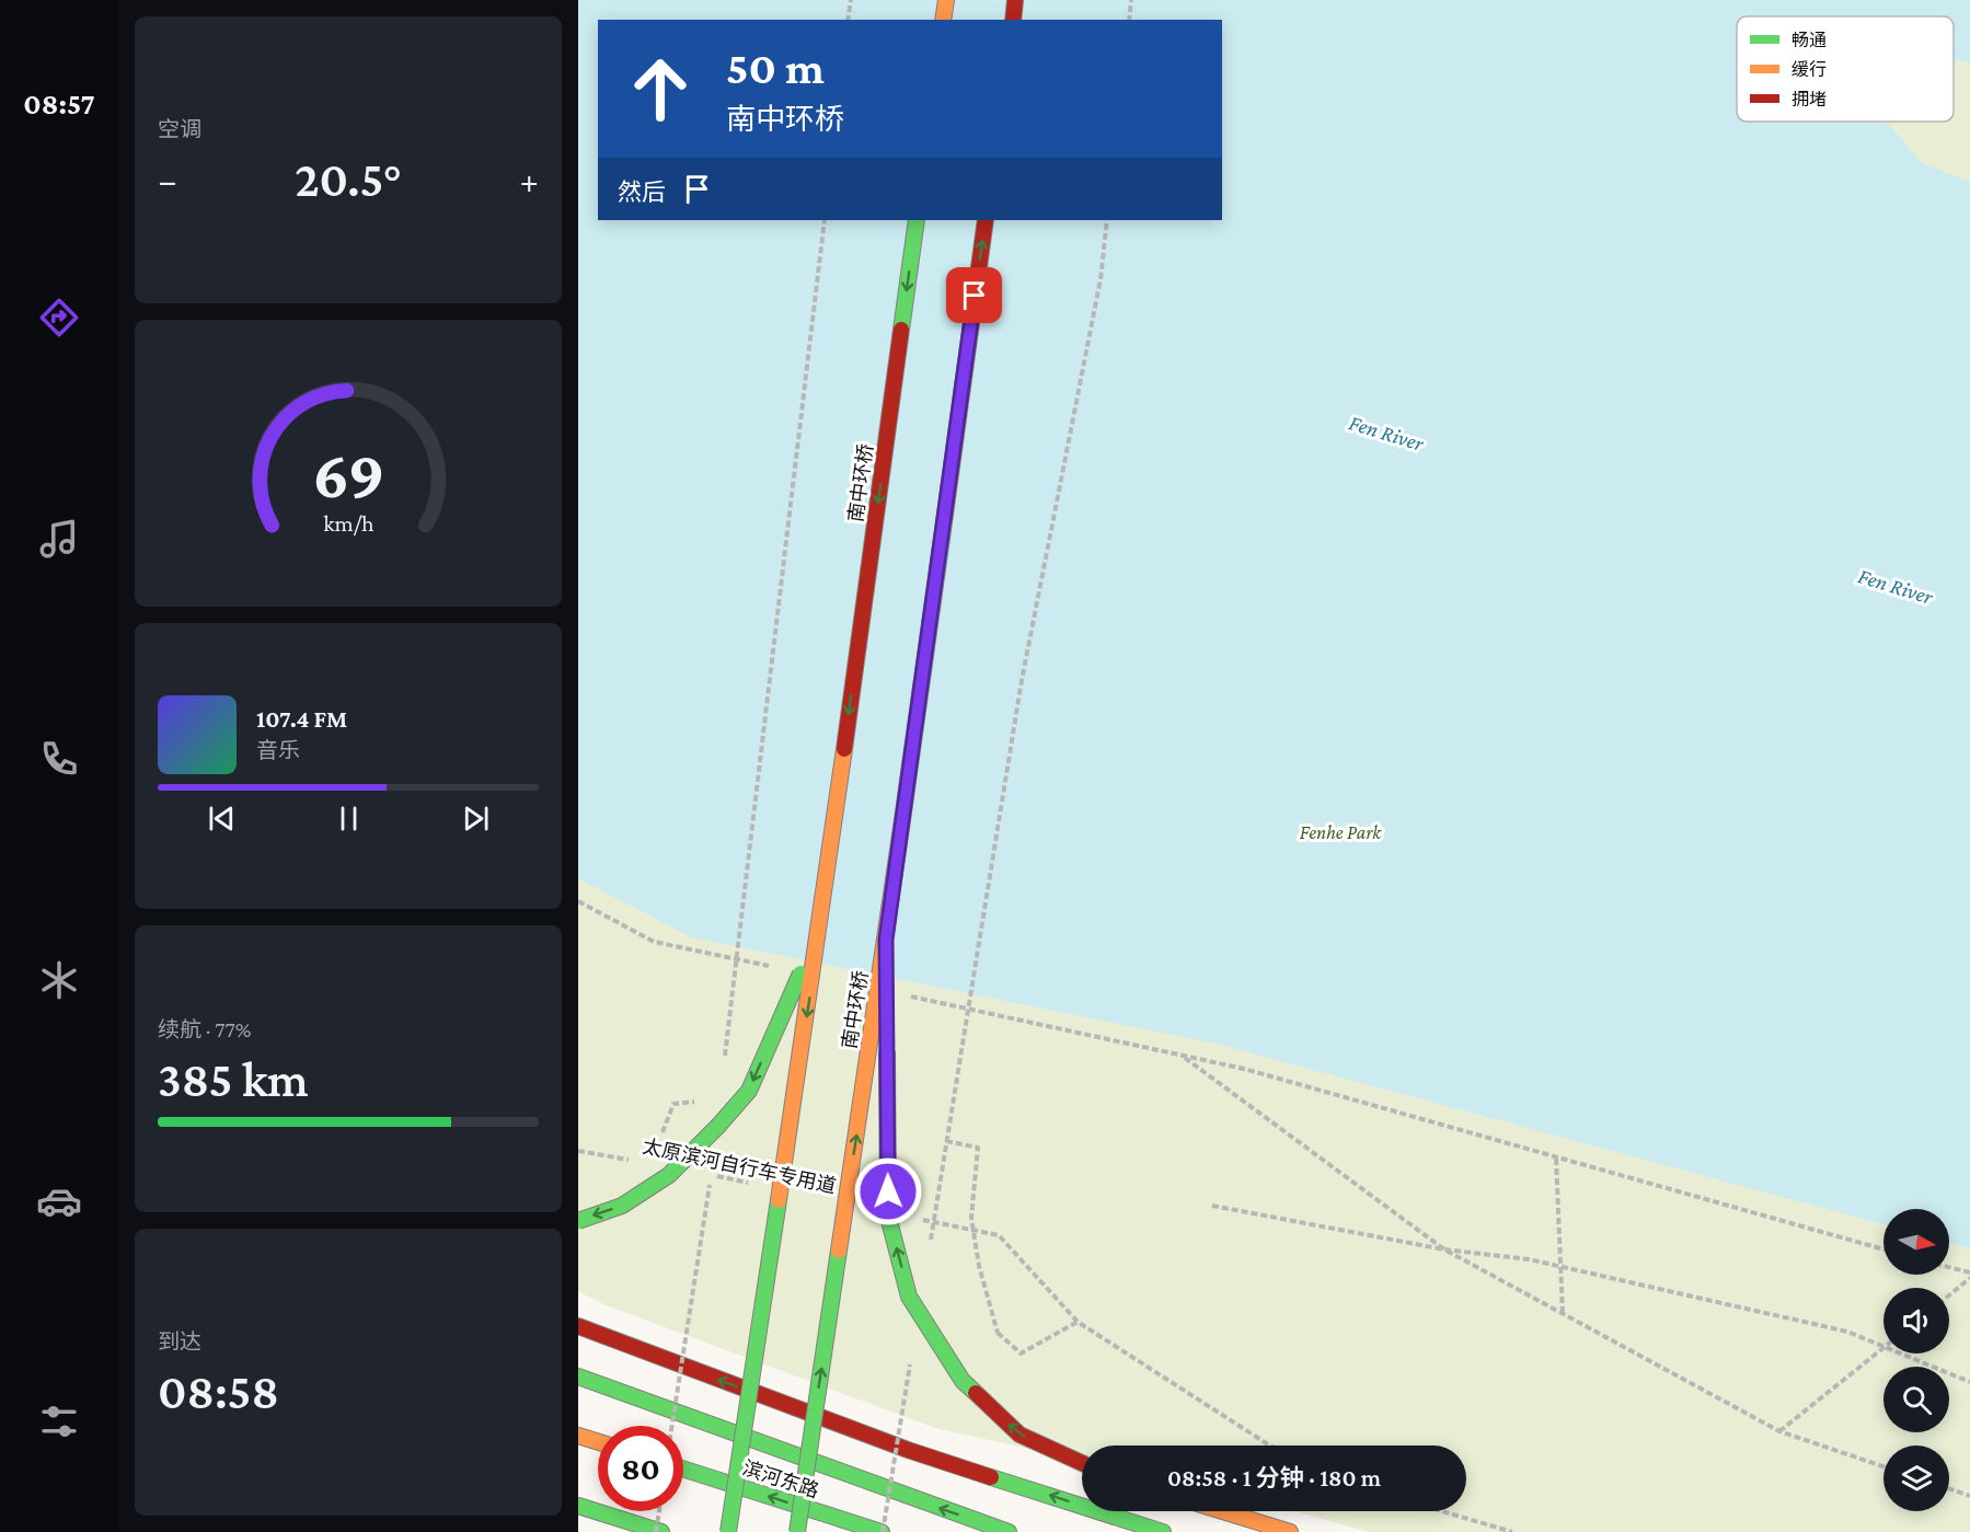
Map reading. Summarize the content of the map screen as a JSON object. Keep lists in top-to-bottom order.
{
  "streets": {
    "highway": ["南中环桥", "滨河东路"],
    "path": ["太原滨河自行车专用道"]
  },
  "water": ["Fen River"],
  "parks": ["Fenhe Park"],
  "legend": ["畅通", "缓行", "拥堵"],
  "north": "right",
  "page": {
    "tabs": "08:57",
    "tile": [
      "空调",
      ["续航 · 77%", "385 km"],
      ["到达", "08:58"]
    ],
    "turn": ["50 m", "南中环桥"],
    "heat": ["−", "20.5°", "+"],
    "then": "然后",
    "song": ["107.4 FM", "音乐"],
    "limit": "80",
    "trip": "08:58 · 1 分钟 · 180 m",
    "gauge": ["69", "km/h"]
  }
}
